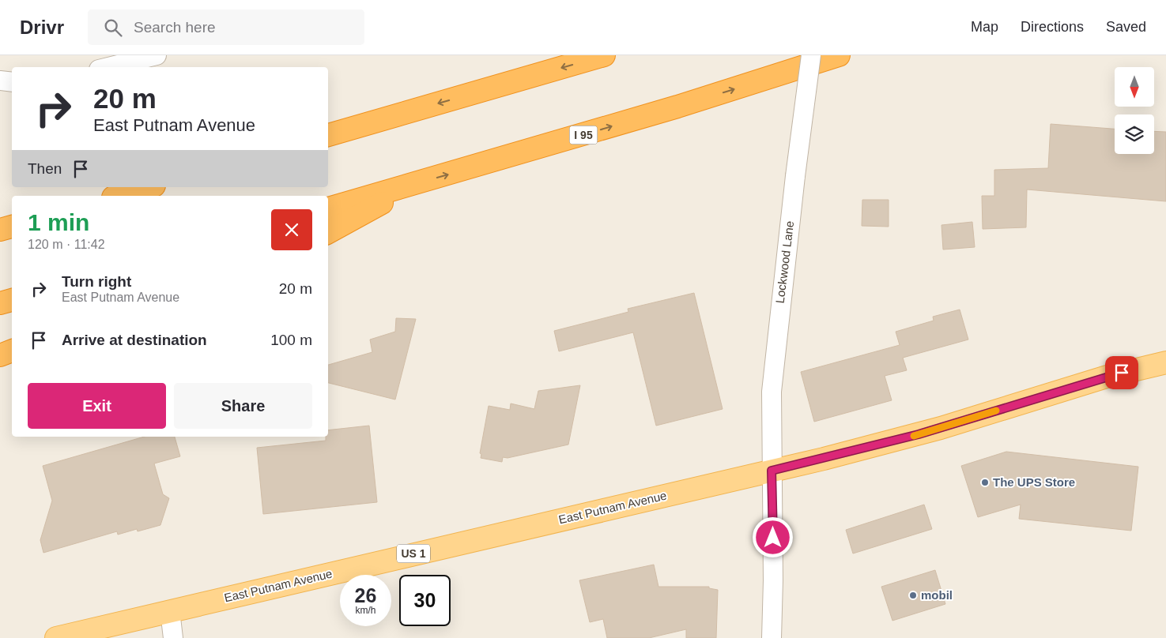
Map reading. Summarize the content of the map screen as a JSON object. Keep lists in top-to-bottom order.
{
  "streets": {
    "highway": ["I 95"],
    "main road": ["East Putnam Avenue", "US 1"],
    "street": ["Lockwood Lane"]
  },
  "crossings": [
    ["Lockwood Lane", "East Putnam Avenue"]
  ],
  "places": ["The UPS Store", "mobil"],
  "north": "bottom",
  "page": {
    "header": "Drivr",
    "search": "Search here",
    "nav": ["Map", "Directions", "Saved"],
    "turn": ["20 m", "East Putnam Avenue"],
    "then": "Then",
    "heading": ["1 min", "120 m · 11:42"],
    "list": [
      {
        "name": "Turn right",
        "note": "East Putnam Avenue",
        "value": "20 m"
      },
      {
        "name": "Arrive at destination",
        "value": "100 m"
      }
    ],
    "buttons": ["Exit", "Share"],
    "speed": "26 km/h",
    "limit": "30"
  }
}
